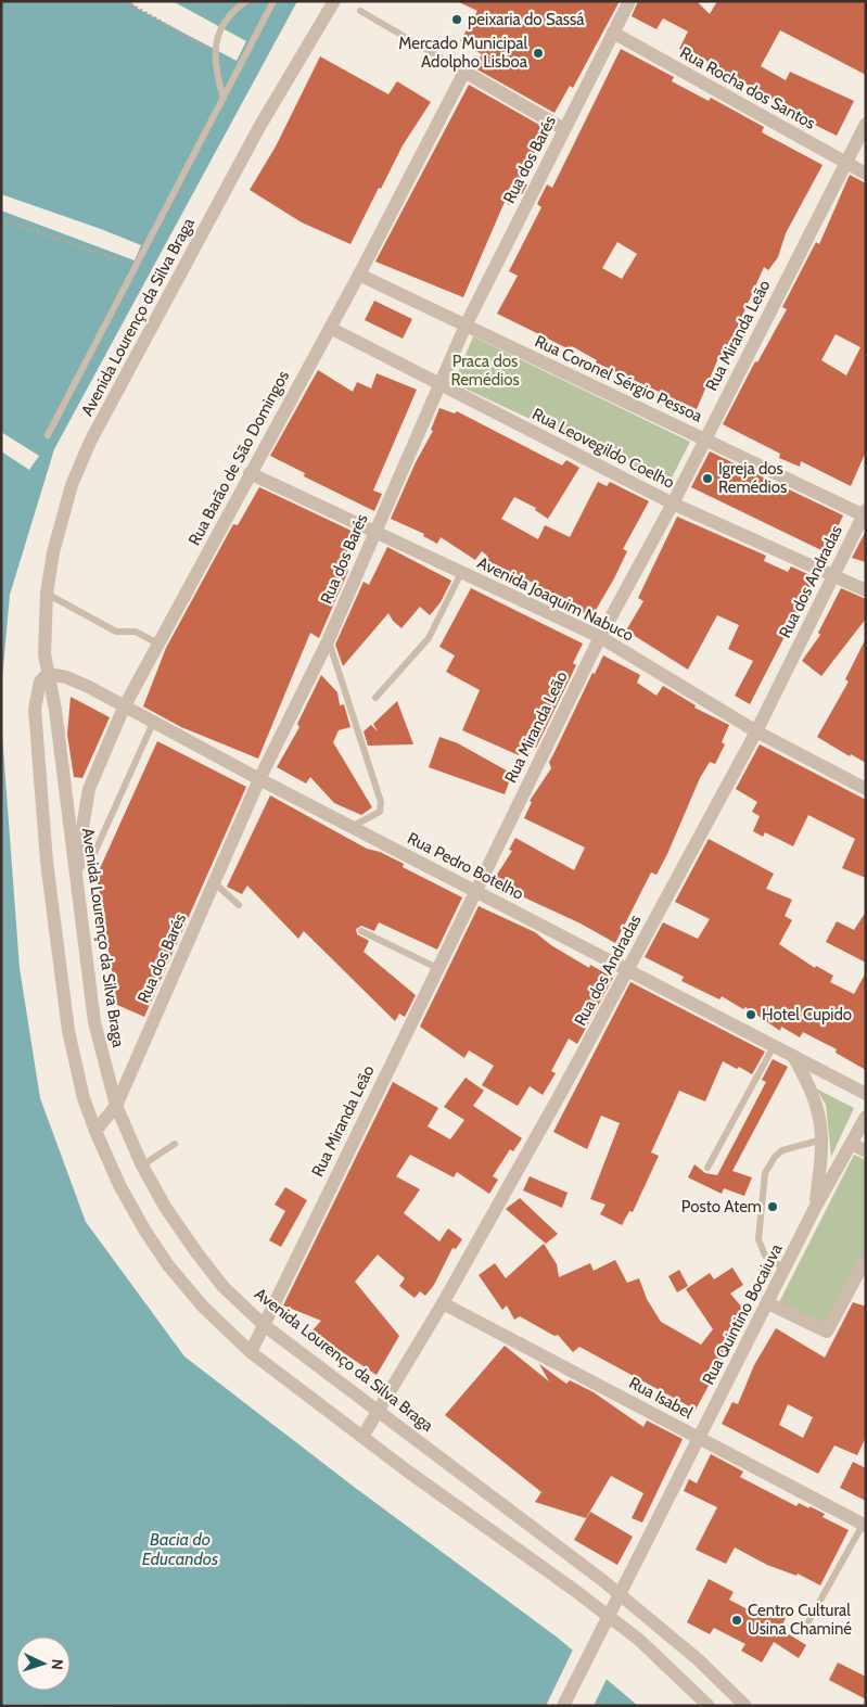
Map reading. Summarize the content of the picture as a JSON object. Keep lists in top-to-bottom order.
{
  "streets": {
    "street": [
      "Rua Rocha dos Santos",
      "Rua dos Barés",
      "Avenida Lourenço da Silva Braga",
      "Rua Miranda Leão",
      "Rua Coronel Sérgio Pessoa",
      "Rua Leovegildo Coelho",
      "Rua Barão de São Domingos",
      "Rua dos Andradas",
      "Avenida Joaquim Nabuco",
      "Rua Pedro Botelho",
      "Rua Quintino Bocaiuva",
      "Rua Isabel"
    ]
  },
  "crossings": [
    ["Rua Rocha dos Santos", "Rua dos Barés"],
    ["Rua Rocha dos Santos", "Rua Miranda Leão"],
    ["Rua dos Barés", "Avenida Lourenço da Silva Braga"],
    ["Rua dos Barés", "Rua Coronel Sérgio Pessoa"],
    ["Rua dos Barés", "Rua Leovegildo Coelho"],
    ["Rua dos Barés", "Avenida Joaquim Nabuco"],
    ["Rua dos Barés", "Rua Pedro Botelho"],
    ["Avenida Lourenço da Silva Braga", "Rua Miranda Leão"],
    ["Avenida Lourenço da Silva Braga", "Rua Barão de São Domingos"],
    ["Avenida Lourenço da Silva Braga", "Rua dos Andradas"],
    ["Avenida Lourenço da Silva Braga", "Rua Pedro Botelho"],
    ["Rua Miranda Leão", "Rua Coronel Sérgio Pessoa"],
    ["Rua Miranda Leão", "Rua Leovegildo Coelho"],
    ["Rua Miranda Leão", "Avenida Joaquim Nabuco"],
    ["Rua Miranda Leão", "Rua Pedro Botelho"],
    ["Rua Coronel Sérgio Pessoa", "Rua Barão de São Domingos"],
    ["Rua Coronel Sérgio Pessoa", "Rua dos Andradas"],
    ["Rua Leovegildo Coelho", "Rua Barão de São Domingos"],
    ["Rua Leovegildo Coelho", "Rua dos Andradas"],
    ["Rua Barão de São Domingos", "Avenida Joaquim Nabuco"],
    ["Rua Barão de São Domingos", "Rua Pedro Botelho"],
    ["Rua dos Andradas", "Avenida Joaquim Nabuco"],
    ["Rua dos Andradas", "Rua Pedro Botelho"],
    ["Rua dos Andradas", "Rua Isabel"],
    ["Rua Quintino Bocaiuva", "Rua Isabel"]
  ],
  "water": ["Bacia do Educandos"],
  "parks": ["Praca dos Remédios"],
  "places": [
    "peixaria do Sassá",
    "Mercado Municipal Adolpho Lisboa",
    "Igreja dos Remédios",
    "Hotel Cupido",
    "Posto Atem",
    "Centro Cultural Usina Chaminé"
  ],
  "north": "right"
}
